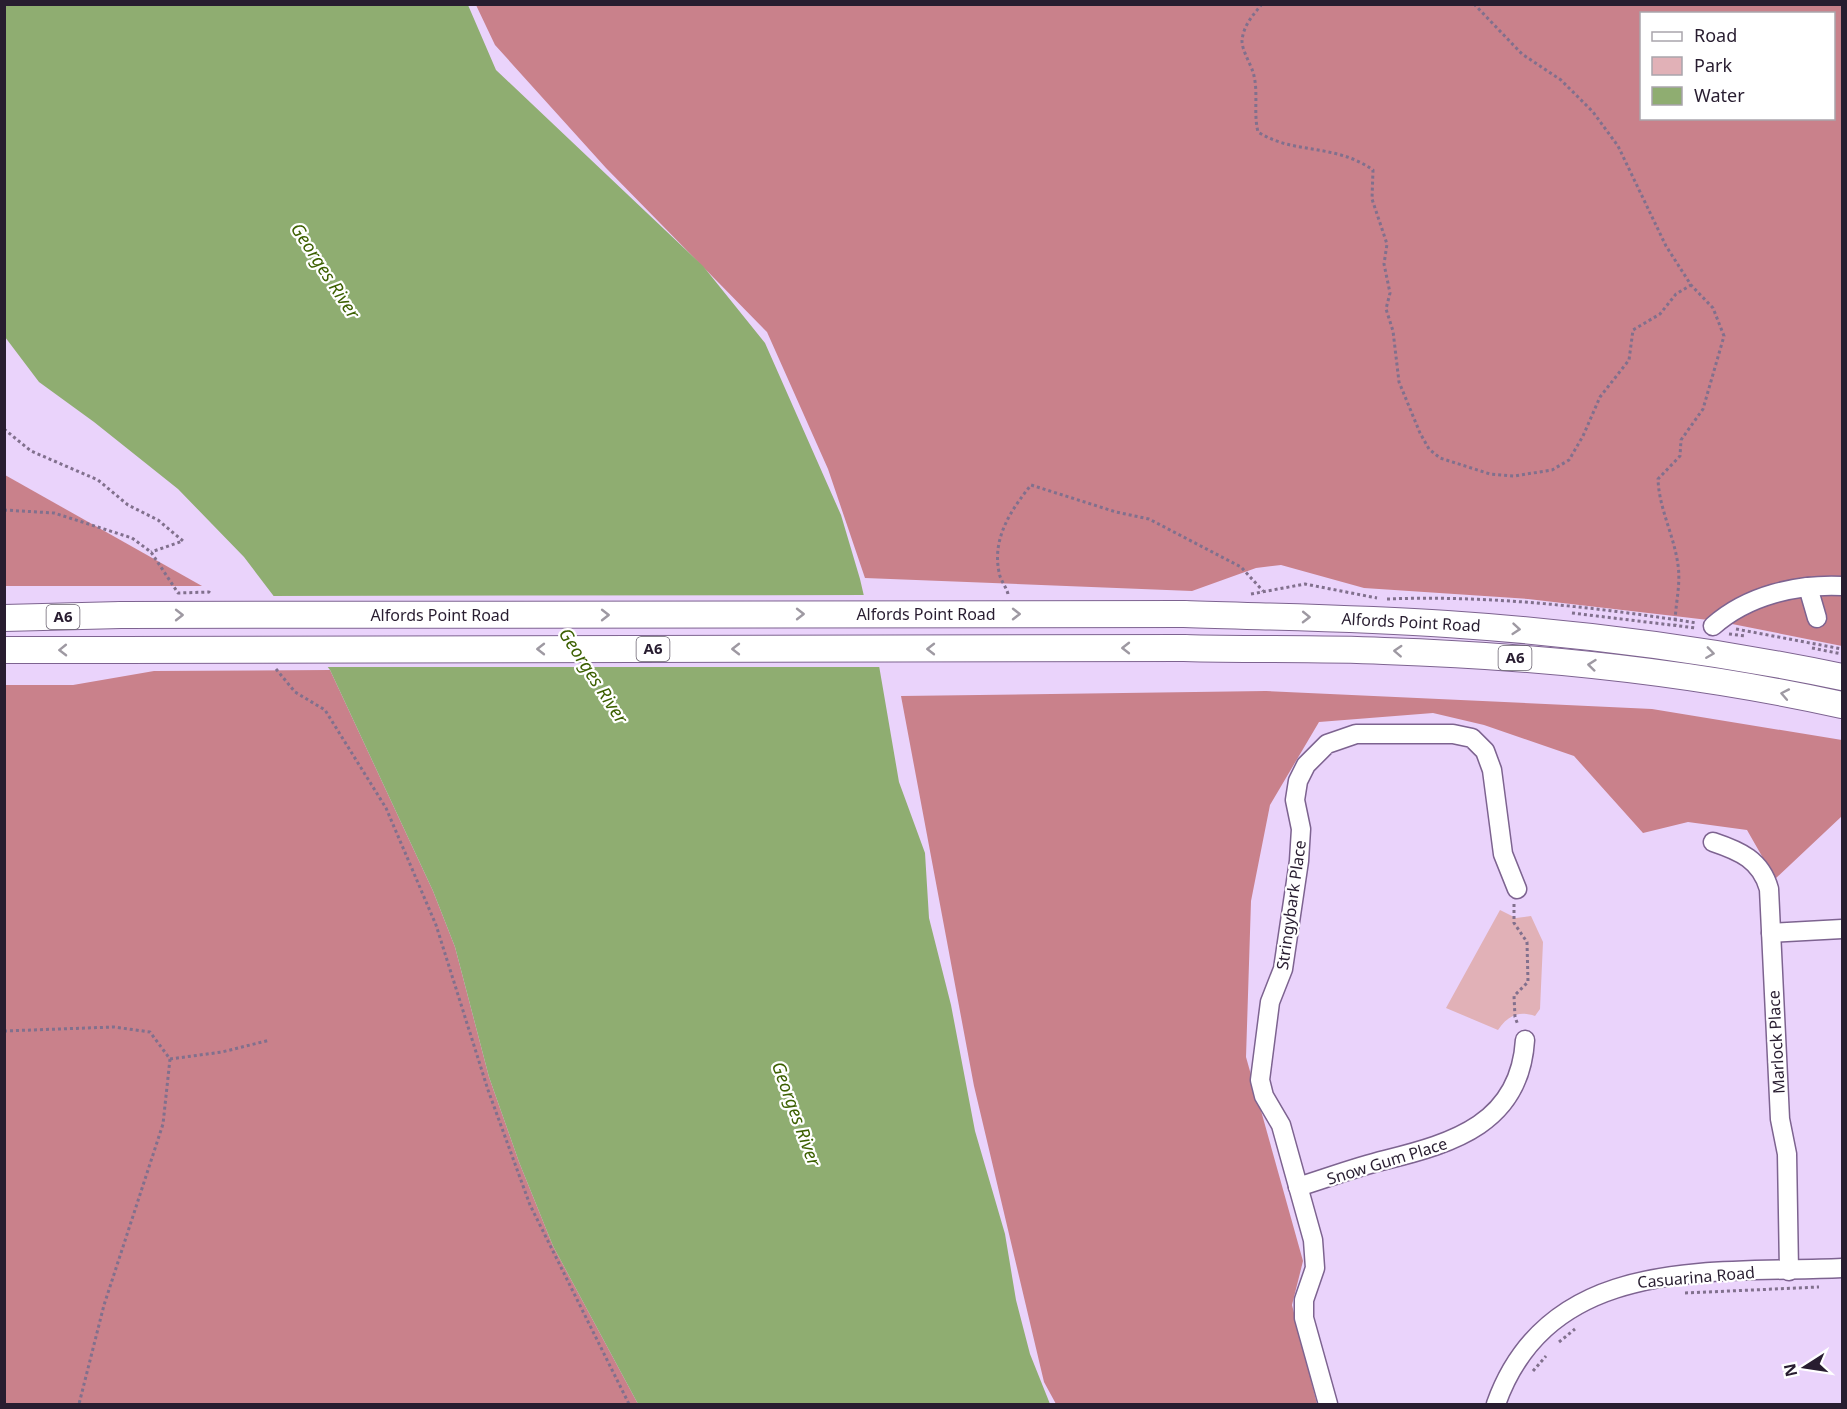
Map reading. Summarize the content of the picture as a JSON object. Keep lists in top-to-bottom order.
{
  "streets": {
    "highway": ["Alfords Point Road", "A6"],
    "street": [
      "Stringybark Place",
      "Marlock Place",
      "Snow Gum Place",
      "Casuarina Road"
    ]
  },
  "crossings": [
    ["Stringybark Place", "Snow Gum Place"],
    ["Marlock Place", "Casuarina Road"]
  ],
  "water": ["Georges River"],
  "legend": ["Road", "Park", "Water"],
  "north": "left"
}
